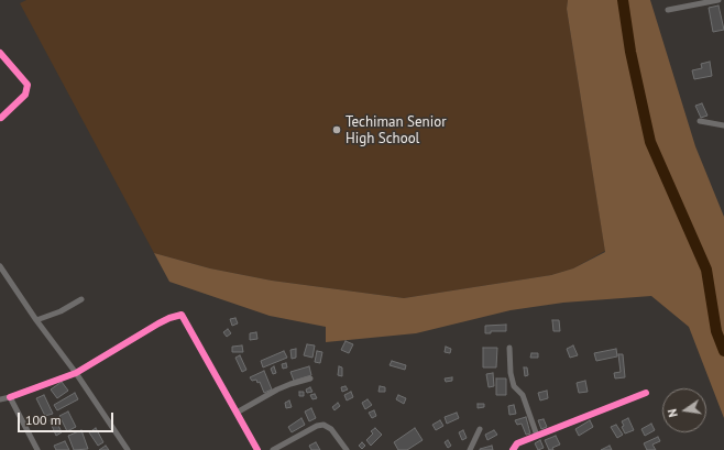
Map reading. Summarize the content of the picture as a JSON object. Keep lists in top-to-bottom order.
{
  "places": ["Techiman Senior High School"],
  "scale_bar": "100 m",
  "north": "left"
}
